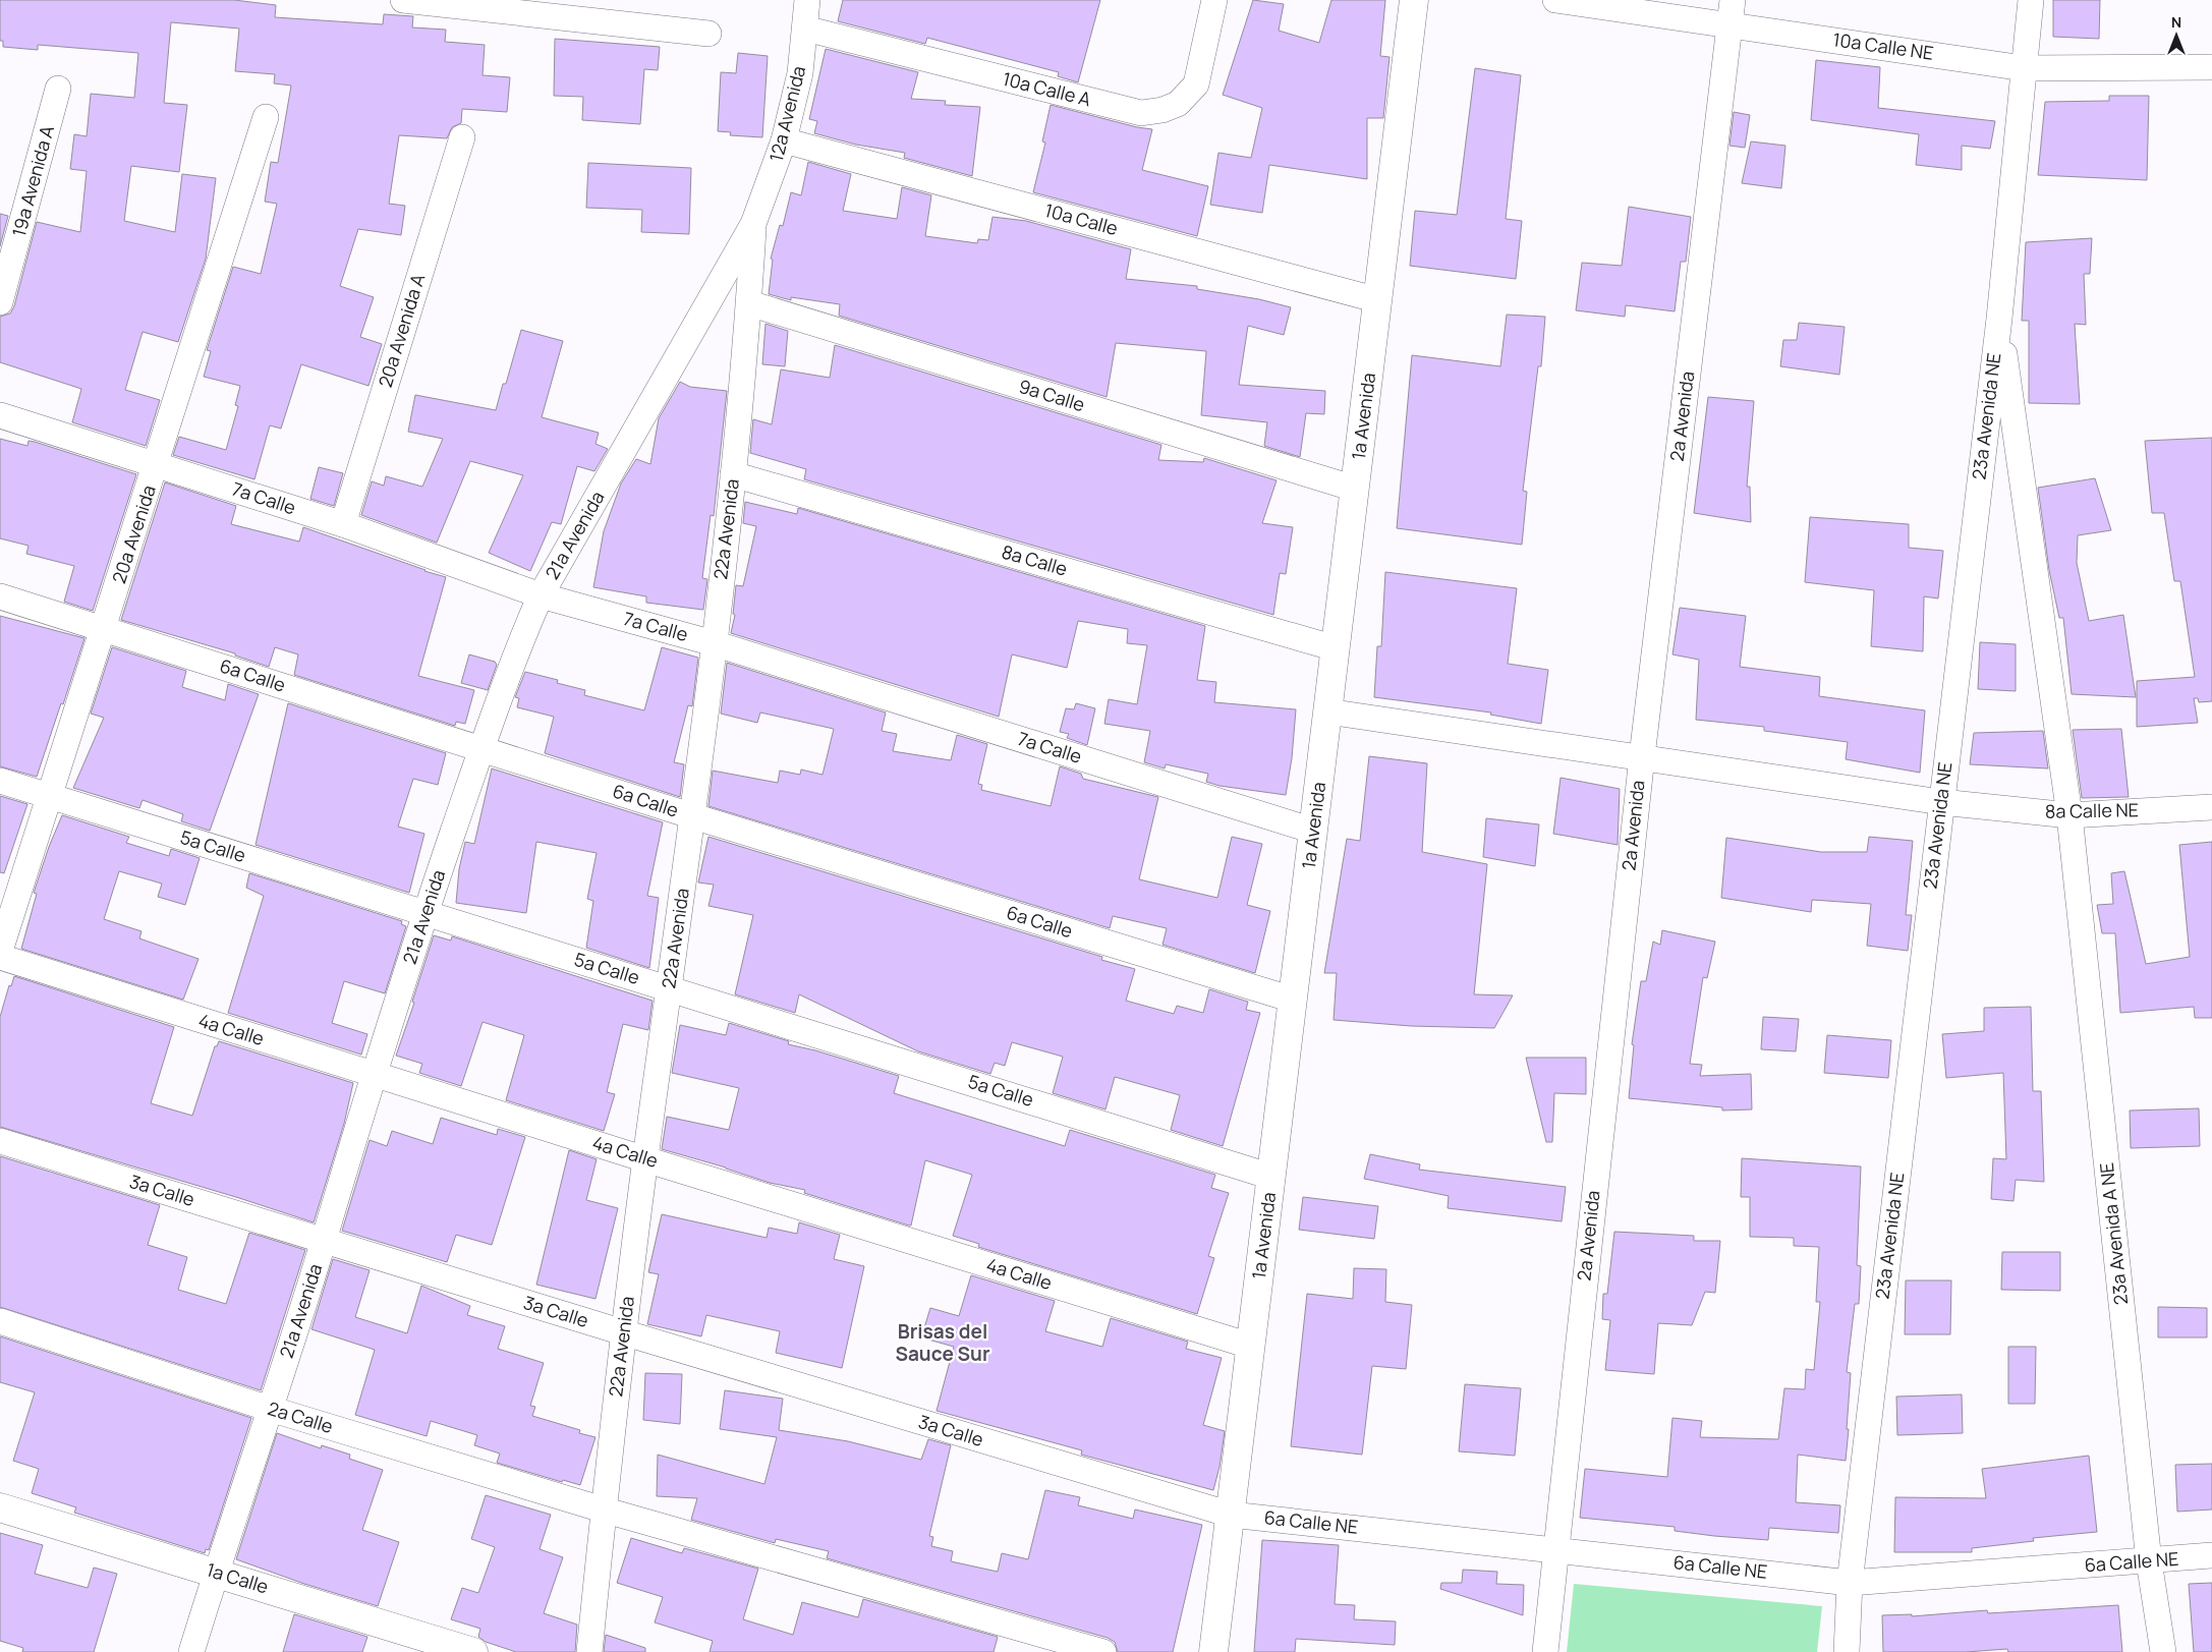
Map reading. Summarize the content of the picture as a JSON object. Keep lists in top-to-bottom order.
{
  "streets": {
    "street": [
      "10a Calle NE",
      "10a Calle A",
      "12a Avenida",
      "19a Avenida A",
      "10a Calle",
      "20a Avenida A",
      "9a Calle",
      "1a Avenida",
      "2a Avenida",
      "23a Avenida NE",
      "7a Calle",
      "22a Avenida",
      "20a Avenida",
      "21a Avenida",
      "8a Calle",
      "6a Calle",
      "8a Calle NE",
      "5a Calle",
      "4a Calle",
      "3a Calle",
      "23a Avenida A NE",
      "2a Calle",
      "6a Calle NE",
      "1a Calle"
    ]
  },
  "crossings": [
    ["10a Calle NE", "2a Avenida"],
    ["10a Calle NE", "23a Avenida NE"],
    ["10a Calle A", "12a Avenida"],
    ["12a Avenida", "10a Calle"],
    ["12a Avenida", "22a Avenida"],
    ["12a Avenida", "21a Avenida"],
    ["10a Calle", "1a Avenida"],
    ["20a Avenida A", "7a Calle"],
    ["9a Calle", "1a Avenida"],
    ["9a Calle", "22a Avenida"],
    ["1a Avenida", "7a Calle"],
    ["1a Avenida", "8a Calle"],
    ["1a Avenida", "6a Calle"],
    ["1a Avenida", "8a Calle NE"],
    ["1a Avenida", "5a Calle"],
    ["1a Avenida", "4a Calle"],
    ["1a Avenida", "3a Calle"],
    ["1a Avenida", "6a Calle NE"],
    ["2a Avenida", "8a Calle NE"],
    ["2a Avenida", "6a Calle NE"],
    ["23a Avenida NE", "8a Calle NE"],
    ["23a Avenida NE", "23a Avenida A NE"],
    ["23a Avenida NE", "6a Calle NE"],
    ["7a Calle", "22a Avenida"],
    ["7a Calle", "20a Avenida"],
    ["7a Calle", "21a Avenida"],
    ["22a Avenida", "21a Avenida"],
    ["22a Avenida", "8a Calle"],
    ["22a Avenida", "6a Calle"],
    ["22a Avenida", "5a Calle"],
    ["22a Avenida", "4a Calle"],
    ["22a Avenida", "3a Calle"],
    ["22a Avenida", "2a Calle"],
    ["20a Avenida", "6a Calle"],
    ["20a Avenida", "5a Calle"],
    ["21a Avenida", "6a Calle"],
    ["21a Avenida", "5a Calle"],
    ["21a Avenida", "4a Calle"],
    ["21a Avenida", "3a Calle"],
    ["21a Avenida", "2a Calle"],
    ["21a Avenida", "1a Calle"],
    ["8a Calle NE", "23a Avenida A NE"],
    ["3a Calle", "6a Calle NE"],
    ["23a Avenida A NE", "6a Calle NE"]
  ],
  "districts": ["Brisas del Sauce Sur"],
  "north": "top"
}
